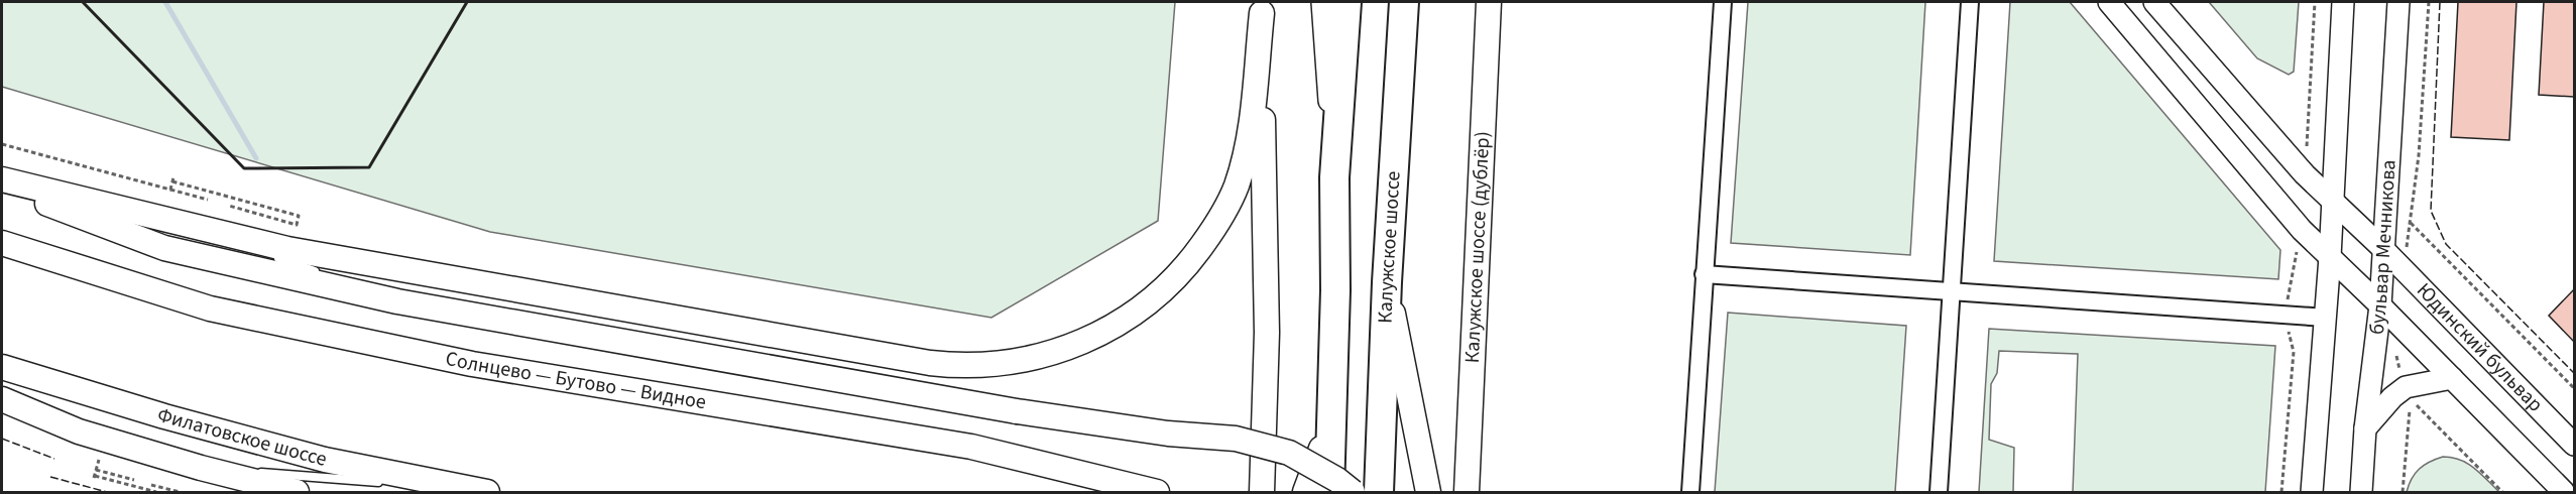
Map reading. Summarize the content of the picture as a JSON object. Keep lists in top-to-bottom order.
{
  "streets": {
    "highway": ["Калужское шоссе"],
    "main road": ["Калужское шоссе (дублёр)", "Солнцево — Бутово — Видное", "Филатовское шоссе"],
    "street": ["бульвар Мечникова", "Юдинский бульвар"]
  },
  "crossings": [
    ["бульвар Мечникова", "Юдинский бульвар"]
  ]
}
